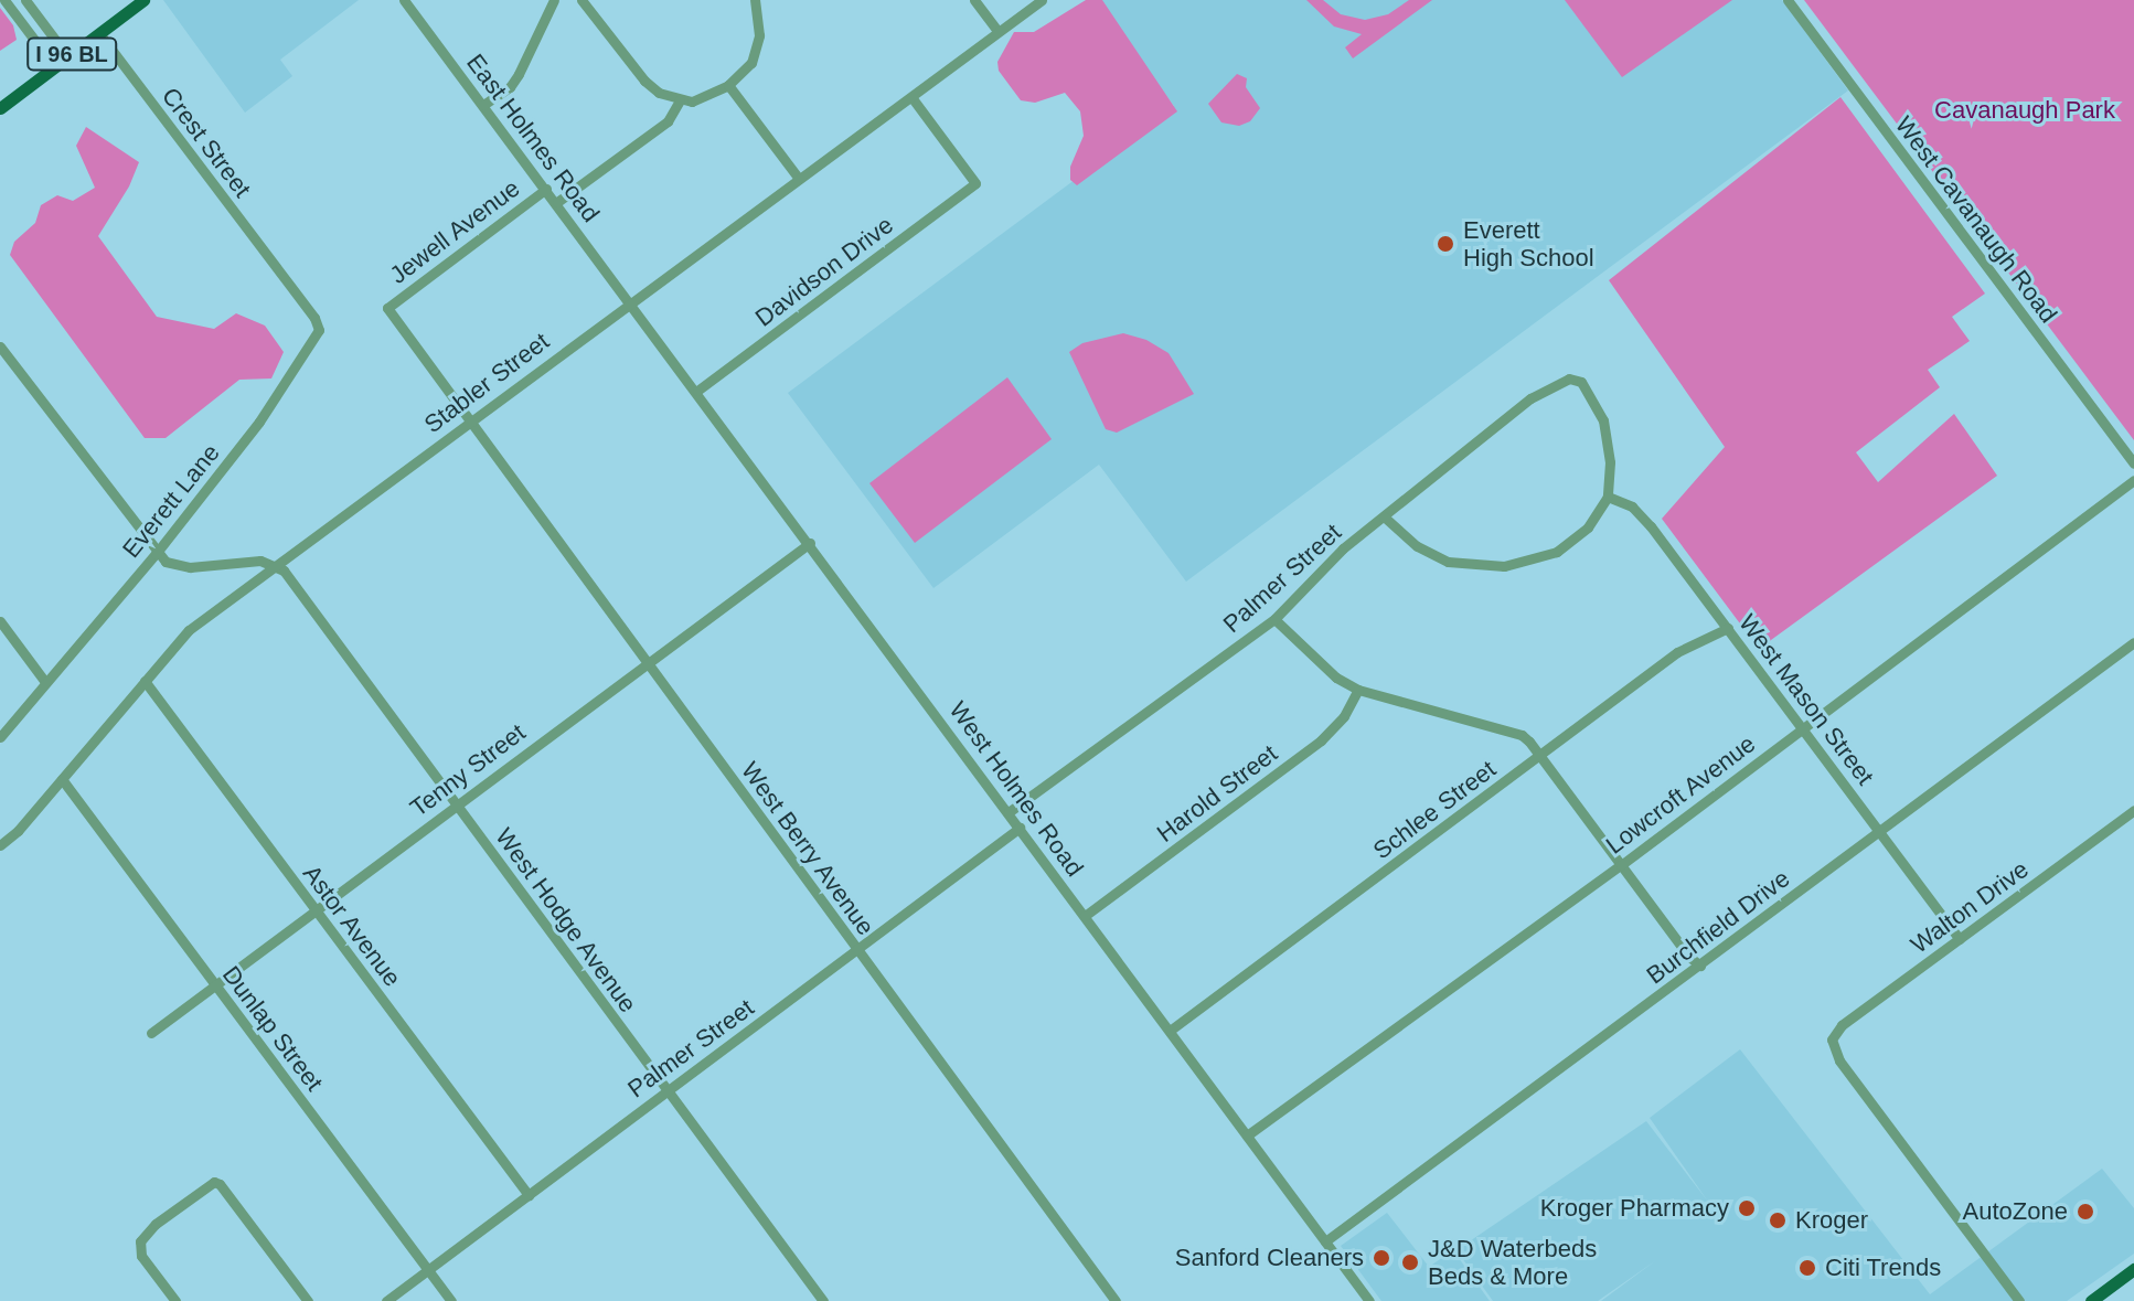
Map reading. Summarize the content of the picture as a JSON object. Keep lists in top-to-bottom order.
{
  "streets": {
    "main road": ["I 96 BL"],
    "street": [
      "East Holmes Road",
      "Crest Street",
      "West Cavanaugh Road",
      "Jewell Avenue",
      "Davidson Drive",
      "Stabler Street",
      "Everett Lane",
      "Palmer Street",
      "West Mason Street",
      "Tenny Street",
      "West Holmes Road",
      "Harold Street",
      "Lowcroft Avenue",
      "Schlee Street",
      "West Berry Avenue",
      "Walton Drive",
      "West Hodge Avenue",
      "Astor Avenue",
      "Burchfield Drive",
      "Dunlap Street"
    ]
  },
  "crossings": [
    ["I 96 BL", "Crest Street"],
    ["East Holmes Road", "Jewell Avenue"],
    ["East Holmes Road", "Stabler Street"],
    ["East Holmes Road", "West Holmes Road"],
    ["Crest Street", "Everett Lane"],
    ["Jewell Avenue", "West Berry Avenue"],
    ["Davidson Drive", "Stabler Street"],
    ["Davidson Drive", "West Holmes Road"],
    ["Stabler Street", "West Holmes Road"],
    ["Stabler Street", "West Berry Avenue"],
    ["Stabler Street", "West Hodge Avenue"],
    ["Stabler Street", "Astor Avenue"],
    ["Stabler Street", "Dunlap Street"],
    ["Palmer Street", "West Mason Street"],
    ["Palmer Street", "West Holmes Road"],
    ["Palmer Street", "West Berry Avenue"],
    ["Palmer Street", "West Hodge Avenue"],
    ["Palmer Street", "Astor Avenue"],
    ["Palmer Street", "Dunlap Street"],
    ["West Mason Street", "Lowcroft Avenue"],
    ["West Mason Street", "Schlee Street"],
    ["West Mason Street", "Walton Drive"],
    ["West Mason Street", "Burchfield Drive"],
    ["Tenny Street", "West Holmes Road"],
    ["Tenny Street", "West Berry Avenue"],
    ["Tenny Street", "West Hodge Avenue"],
    ["Tenny Street", "Astor Avenue"],
    ["Tenny Street", "Dunlap Street"],
    ["West Holmes Road", "Harold Street"],
    ["West Holmes Road", "Lowcroft Avenue"],
    ["West Holmes Road", "Schlee Street"],
    ["West Holmes Road", "Burchfield Drive"]
  ],
  "parks": ["Cavanaugh Park"],
  "places": [
    "Everett High School",
    "Kroger Pharmacy",
    "AutoZone",
    "Kroger",
    "Sanford Cleaners",
    "J&D Waterbeds Beds & More",
    "Citi Trends"
  ]
}
